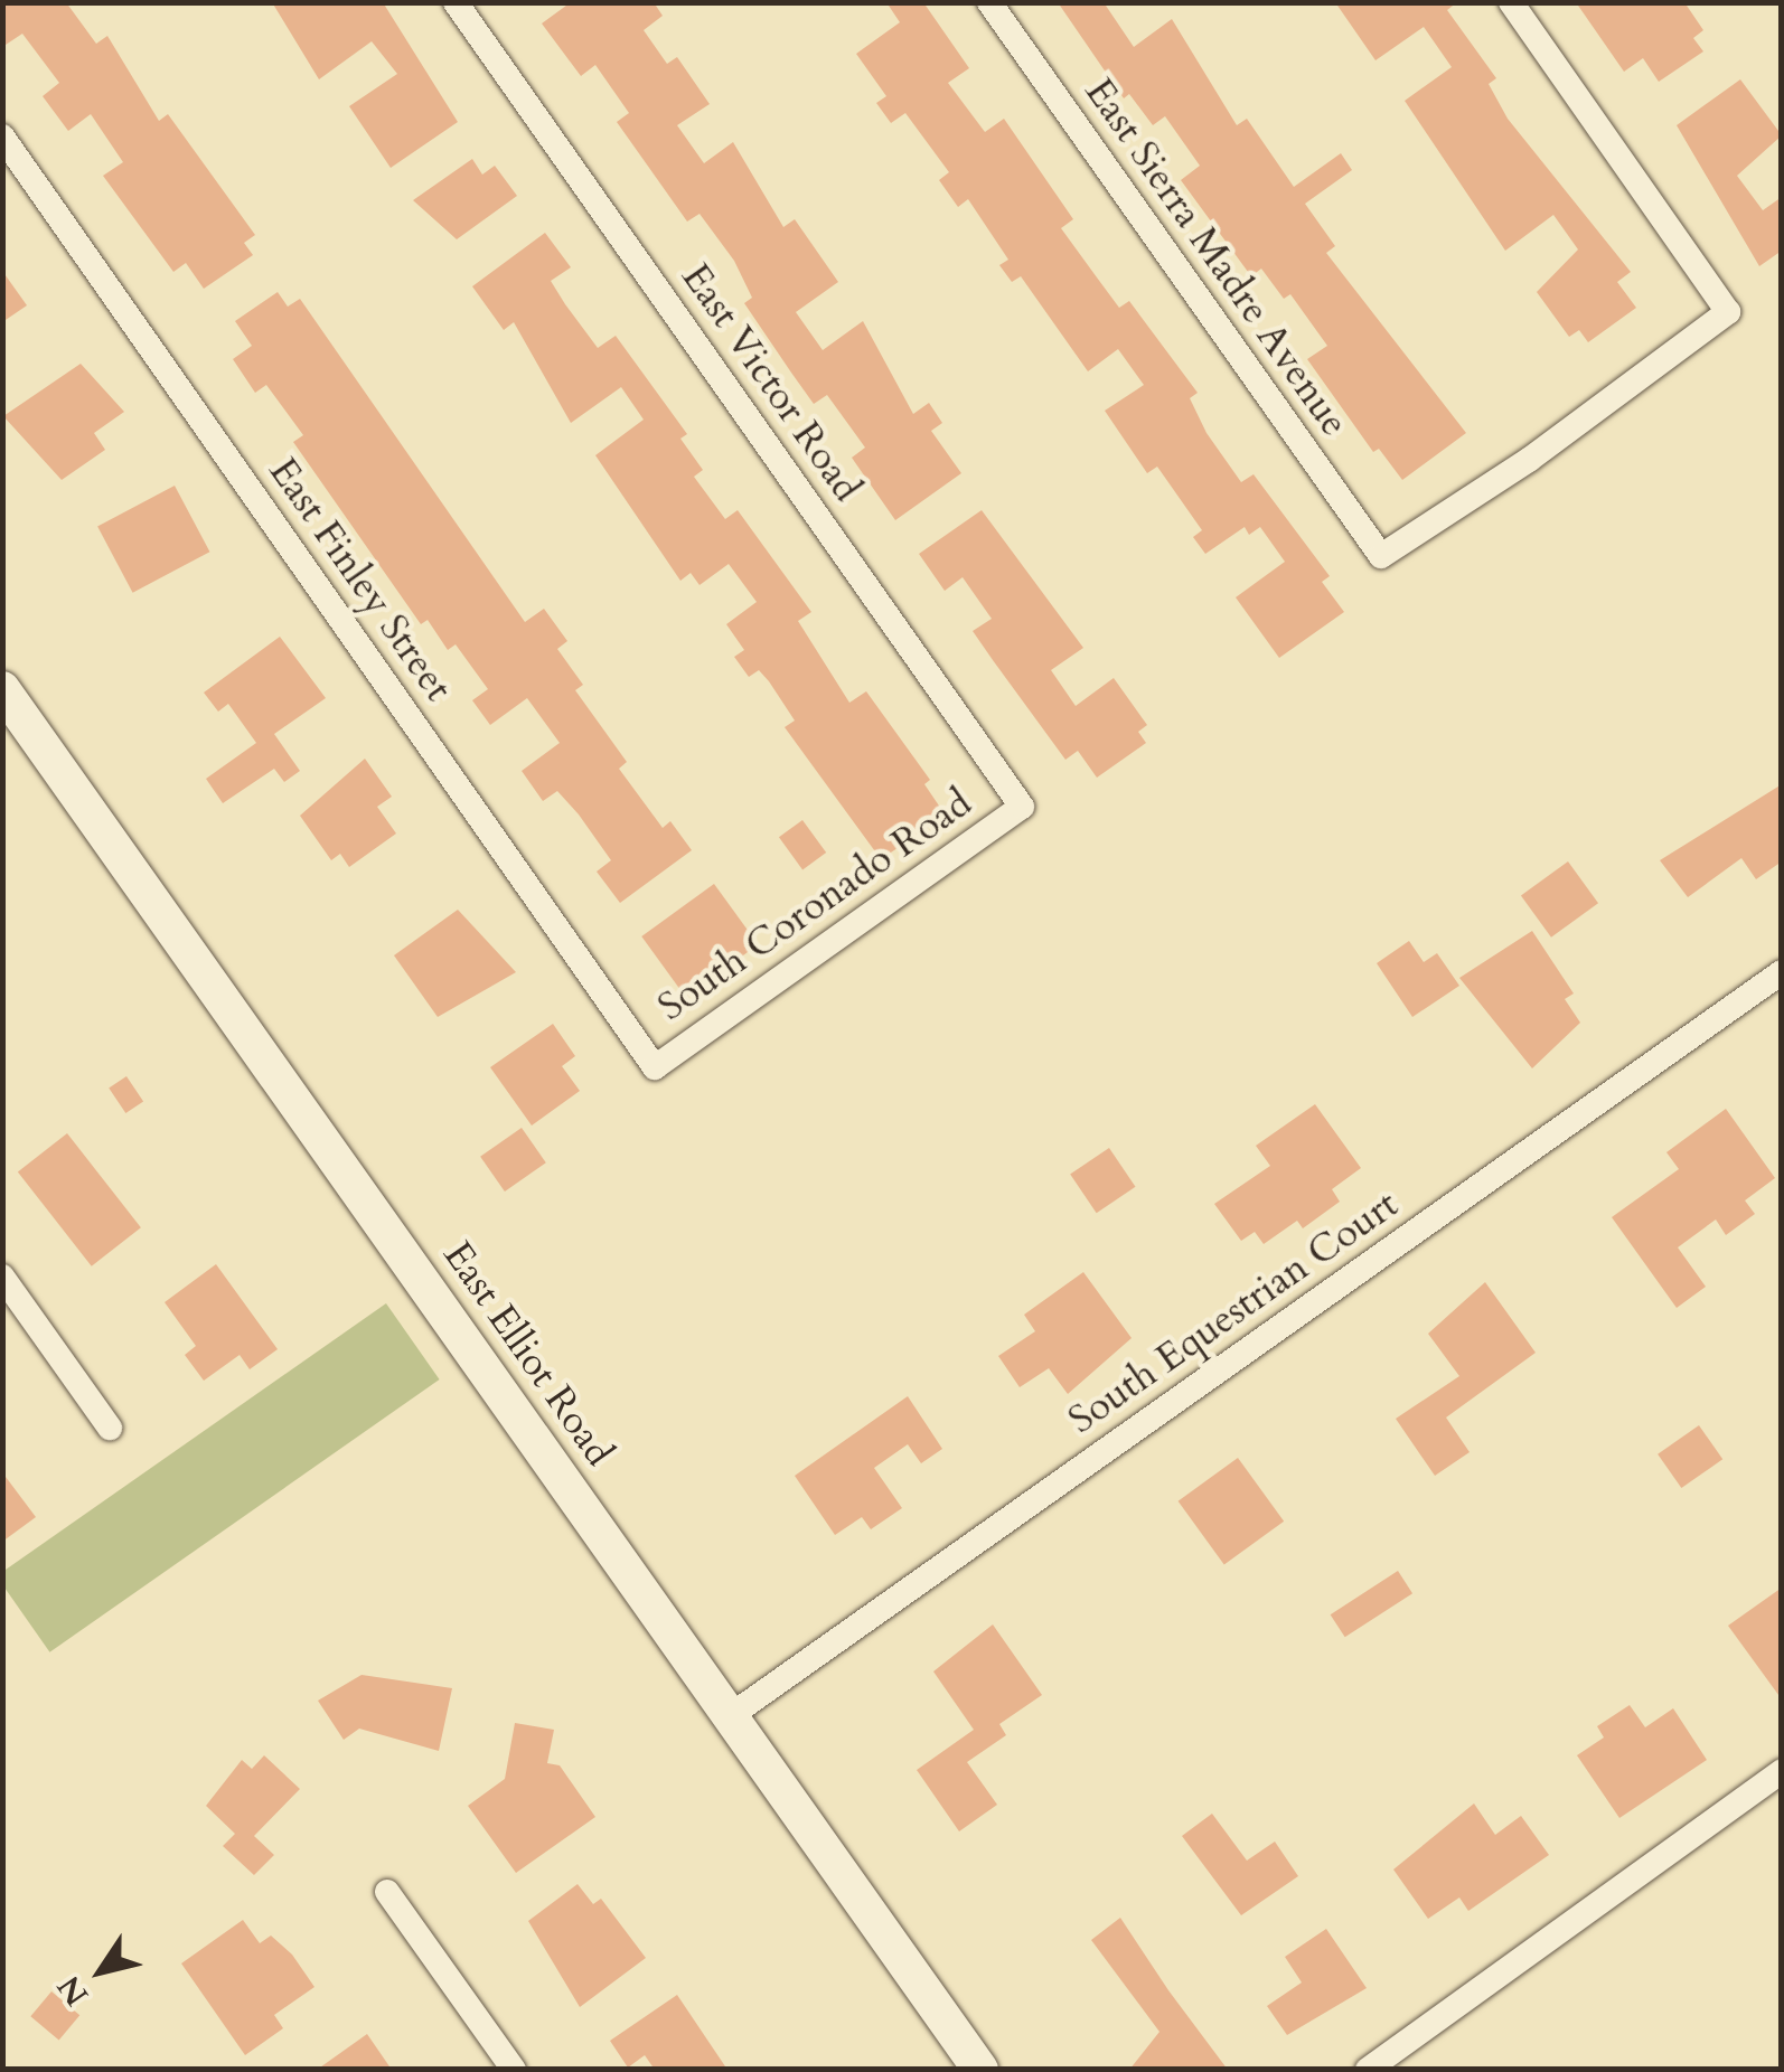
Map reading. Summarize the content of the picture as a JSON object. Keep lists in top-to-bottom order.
{
  "streets": {
    "main road": ["East Elliot Road"],
    "street": [
      "East Sierra Madre Avenue",
      "East Victor Road",
      "East Finley Street",
      "South Coronado Road",
      "South Equestrian Court"
    ]
  },
  "crossings": [
    ["East Victor Road", "South Coronado Road"],
    ["East Finley Street", "South Coronado Road"],
    ["South Equestrian Court", "East Elliot Road"]
  ],
  "north": "bottom left"
}
